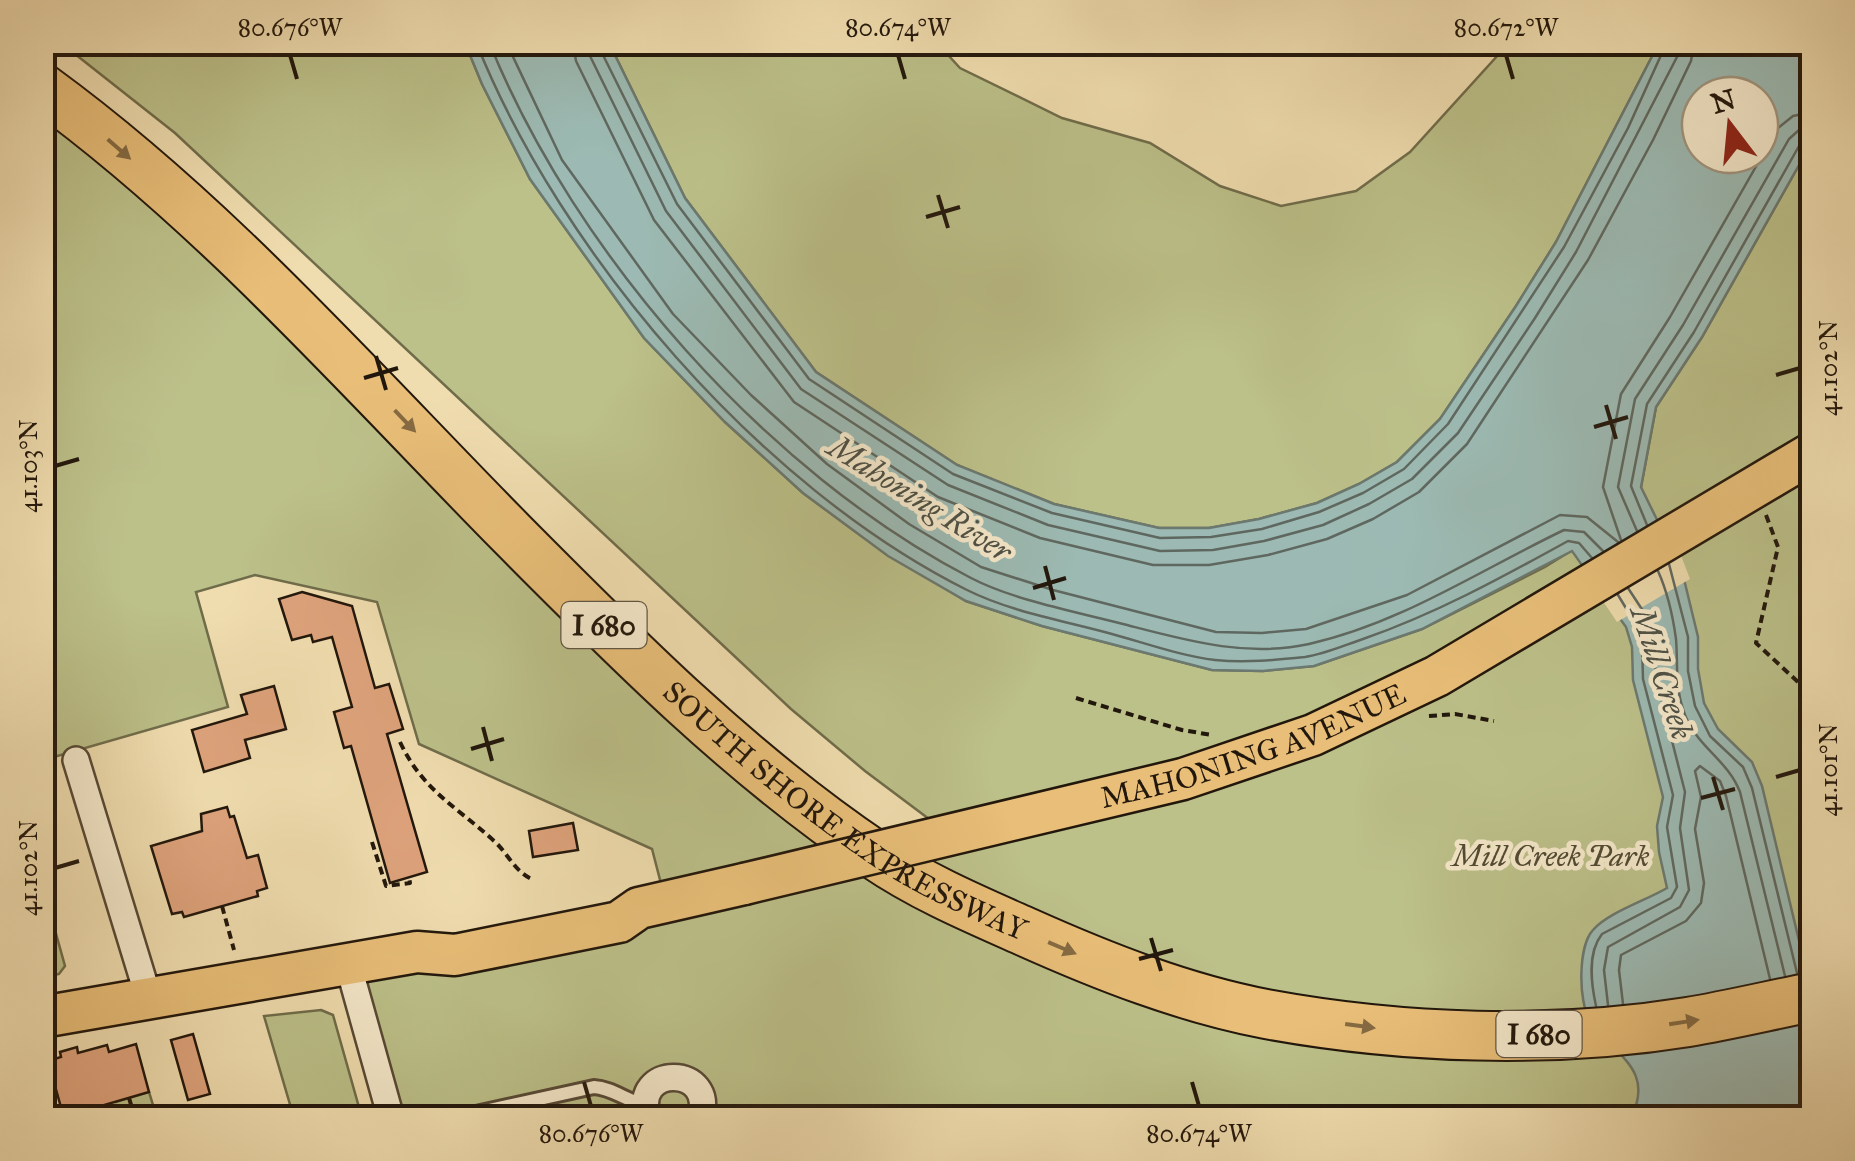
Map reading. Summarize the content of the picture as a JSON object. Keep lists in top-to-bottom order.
{
  "streets": {
    "highway": ["I 680", "SOUTH SHORE EXPRESSWAY"],
    "main road": ["MAHONING AVENUE"]
  },
  "one_way": ["SOUTH SHORE EXPRESSWAY"],
  "water": ["Mahoning River", "Mill Creek"],
  "parks": ["Mill Creek Park"],
  "north": "top",
  "coordinates": [
    "80.676°W",
    "80.674°W",
    "80.672°W",
    "41.102°N",
    "41.103°N",
    "41.101°N"
  ]
}
